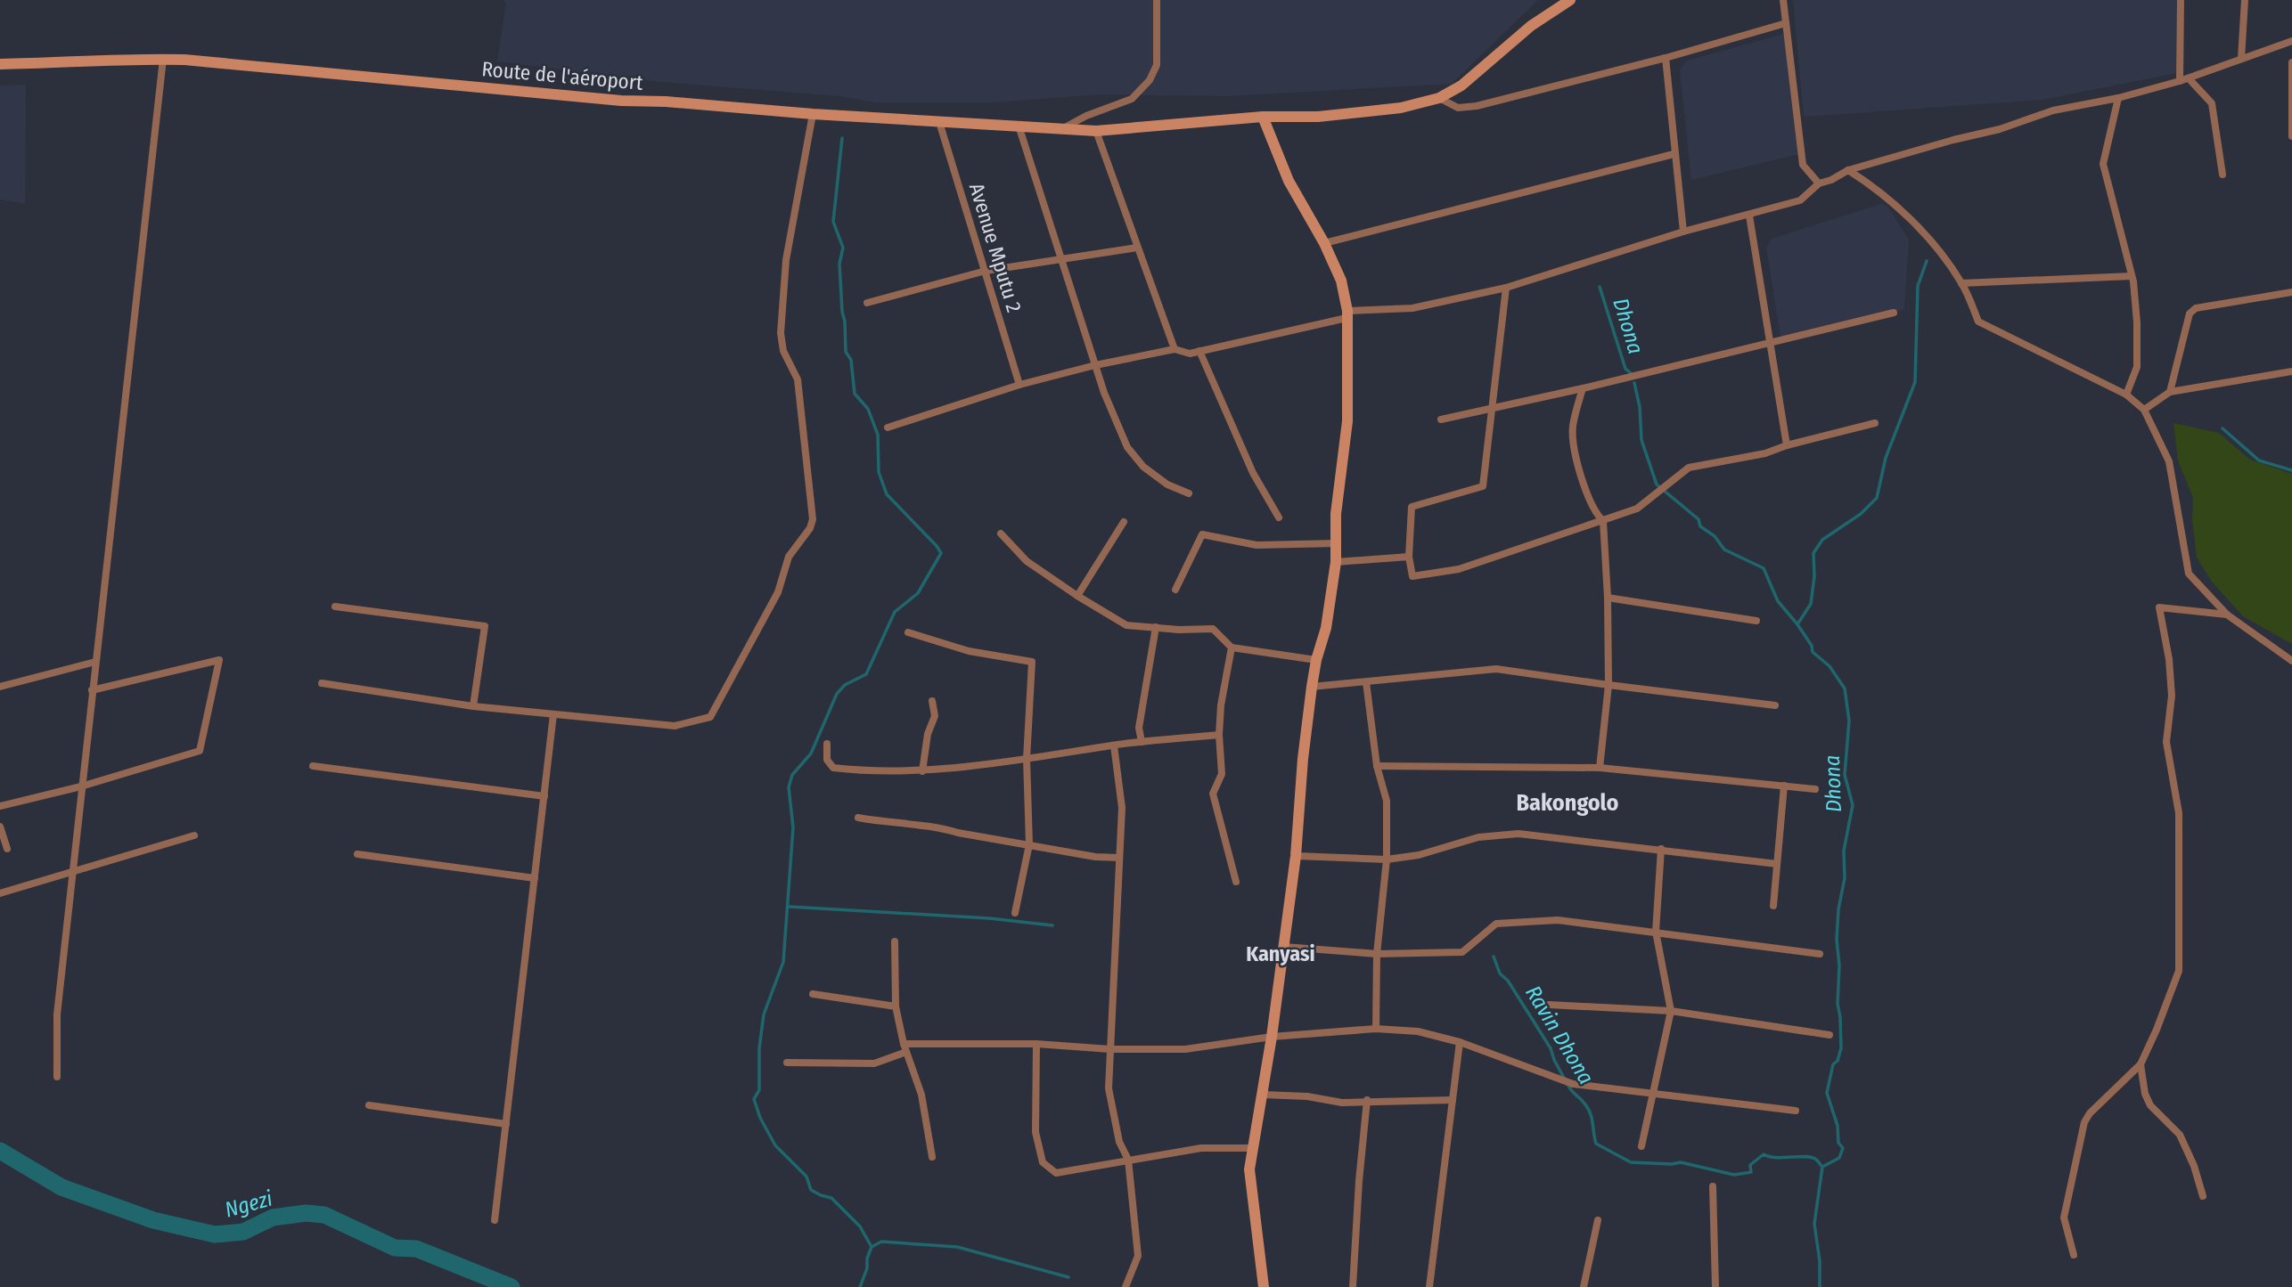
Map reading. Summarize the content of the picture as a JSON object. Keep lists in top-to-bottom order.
{
  "streets": {
    "street": ["Route de l'aéroport", "Avenue Mputu 2"]
  },
  "crossings": [
    ["Route de l'aéroport", "Avenue Mputu 2"]
  ],
  "districts": ["Bakongolo", "Kanyasi"],
  "water": ["Dhona", "Ravin Dhona", "Ngezi"]
}
